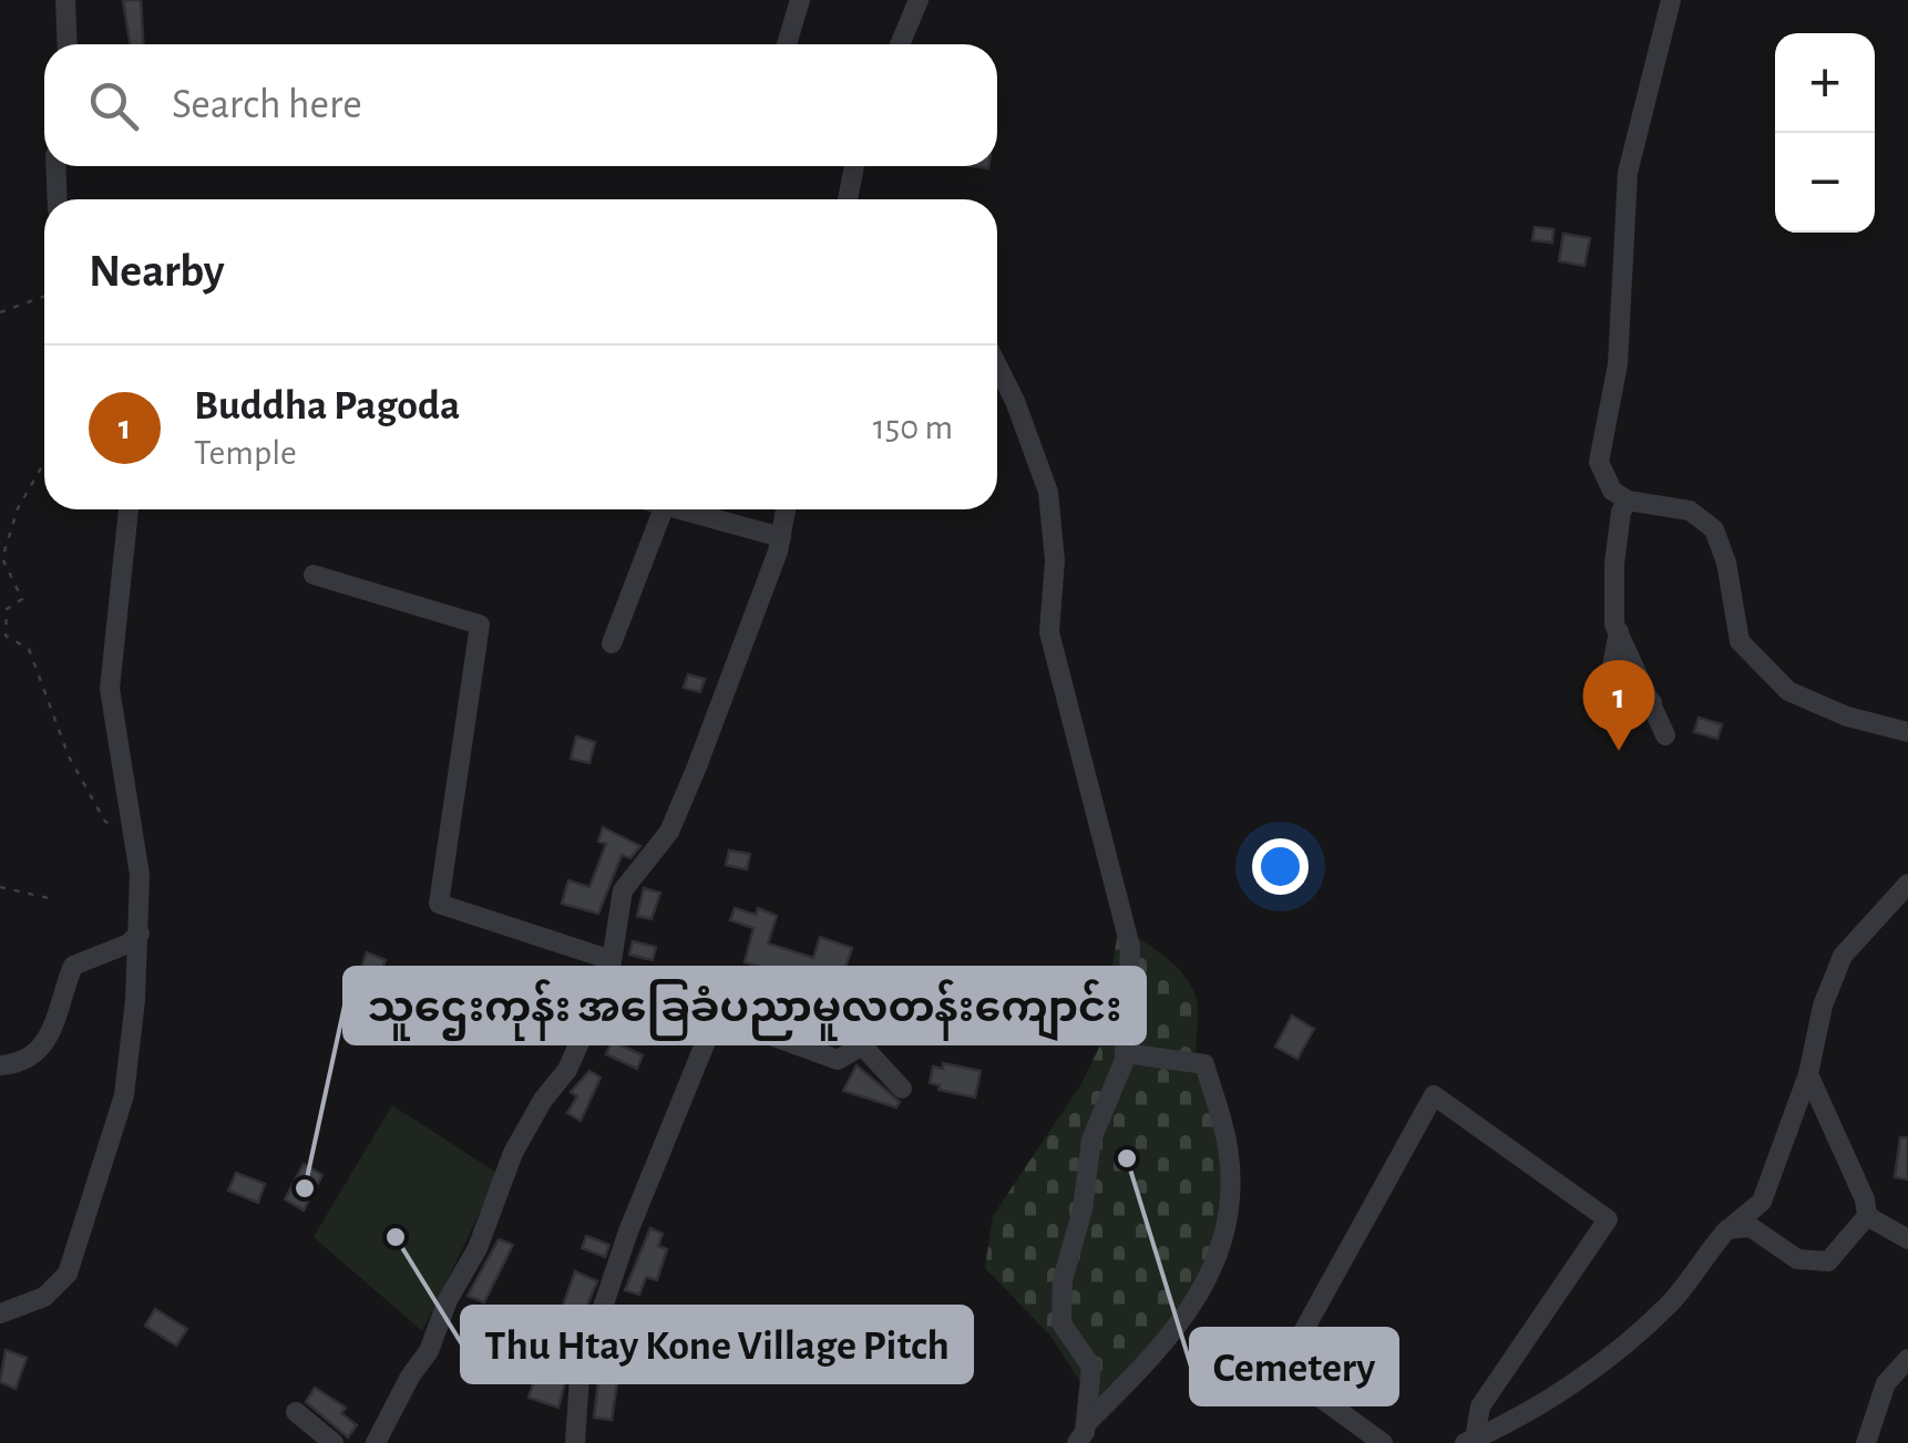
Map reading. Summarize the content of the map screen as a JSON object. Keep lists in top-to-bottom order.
{
  "places": ["Cemetery", "သူဌေးကုန်း အခြေခံပညာမူလတန်းကျောင်း", "Thu Htay Kone Village Pitch"],
  "page": {
    "map_buttons": ["+", "−"],
    "search": "Search here",
    "heading": "Nearby",
    "list": [
      {
        "mark": "1",
        "name": "Buddha Pagoda",
        "note": "Temple",
        "value": "150 m"
      }
    ],
    "pins": "1"
  }
}
